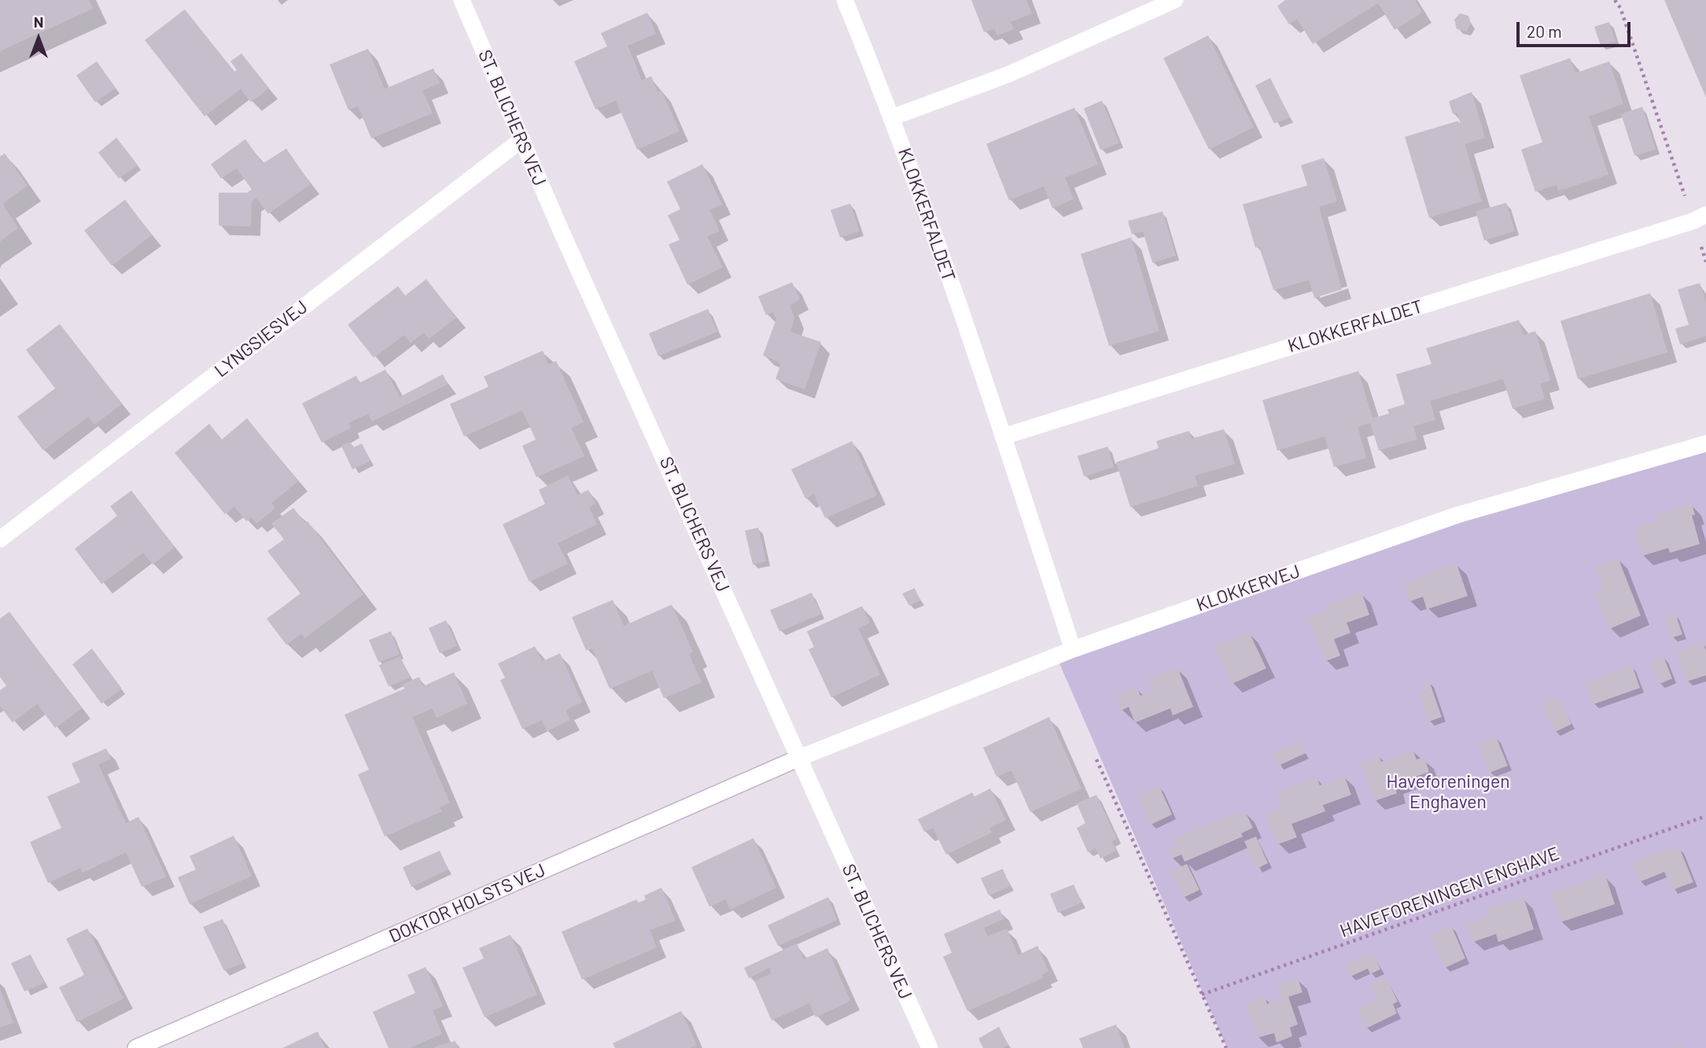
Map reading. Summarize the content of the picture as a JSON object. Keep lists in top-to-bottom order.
{
  "streets": {
    "street": [
      "ST. BLICHERS VEJ",
      "KLOKKERFALDET",
      "LYNGSIESVEJ",
      "KLOKKERVEJ",
      "DOKTOR HOLSTS VEJ"
    ],
    "path": ["HAVEFORENINGEN ENGHAVE"]
  },
  "crossings": [
    ["ST. BLICHERS VEJ", "LYNGSIESVEJ"],
    ["ST. BLICHERS VEJ", "KLOKKERVEJ"],
    ["ST. BLICHERS VEJ", "DOKTOR HOLSTS VEJ"],
    ["KLOKKERFALDET", "KLOKKERVEJ"],
    ["KLOKKERVEJ", "DOKTOR HOLSTS VEJ"]
  ],
  "parks": ["Haveforeningen Enghaven"],
  "scale_bar": "20 m",
  "north": "top"
}
